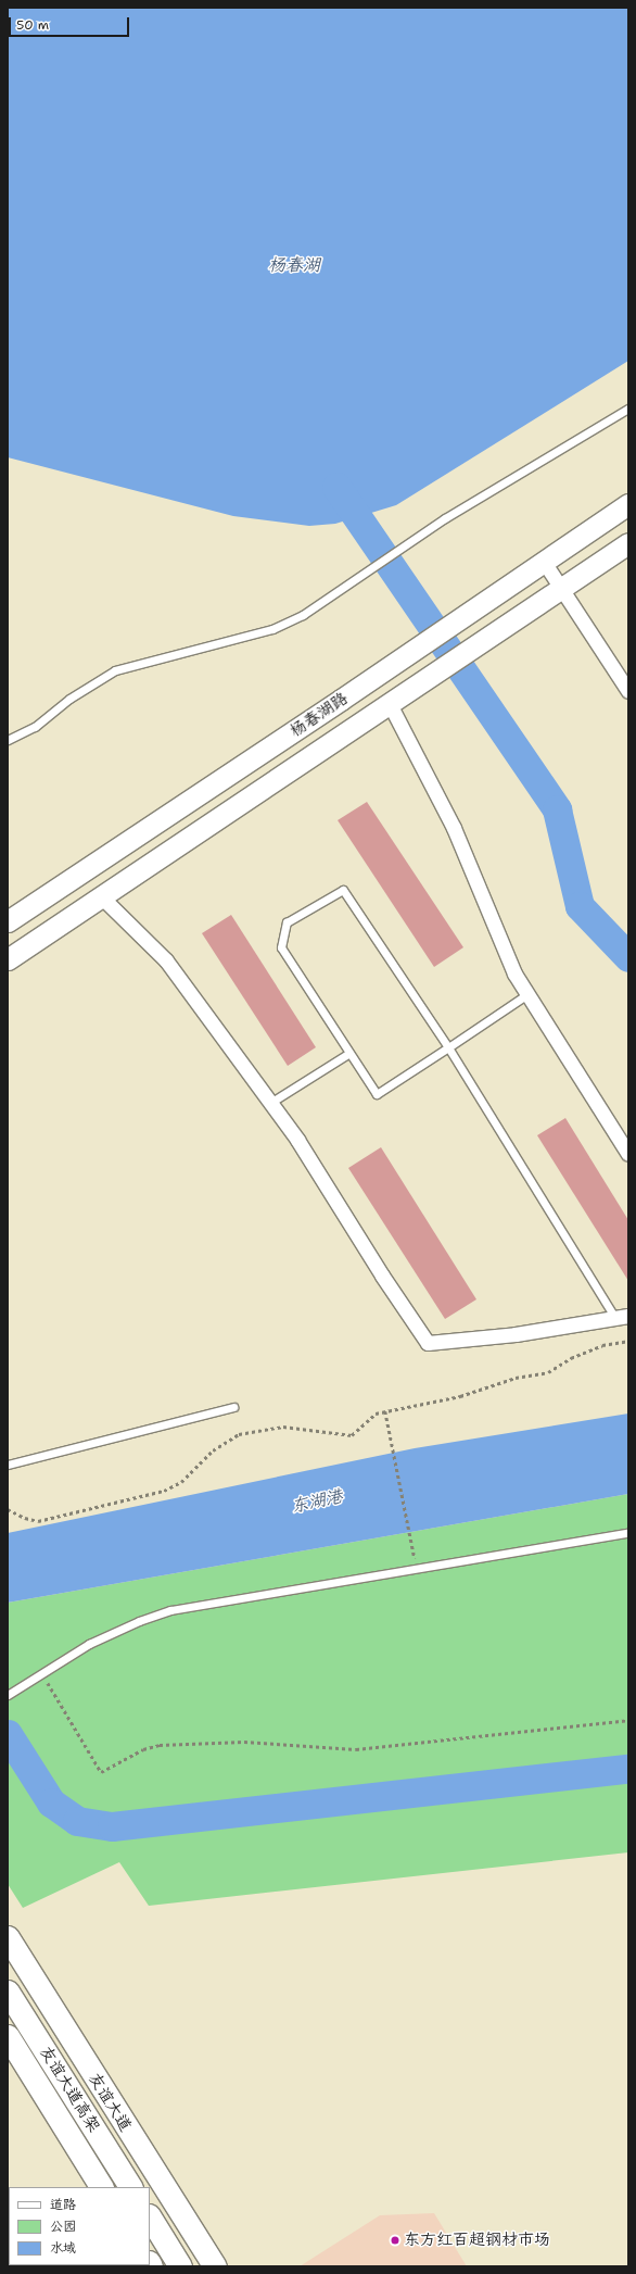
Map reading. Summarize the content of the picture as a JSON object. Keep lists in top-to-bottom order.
{
  "streets": {
    "main road": ["杨春湖路", "友谊大道高架", "友谊大道"]
  },
  "water": ["杨春湖", "东湖港"],
  "places": ["东方红百超钢材市场"],
  "legend": ["道路", "公园", "水域"],
  "scale_bar": "50 m"
}
